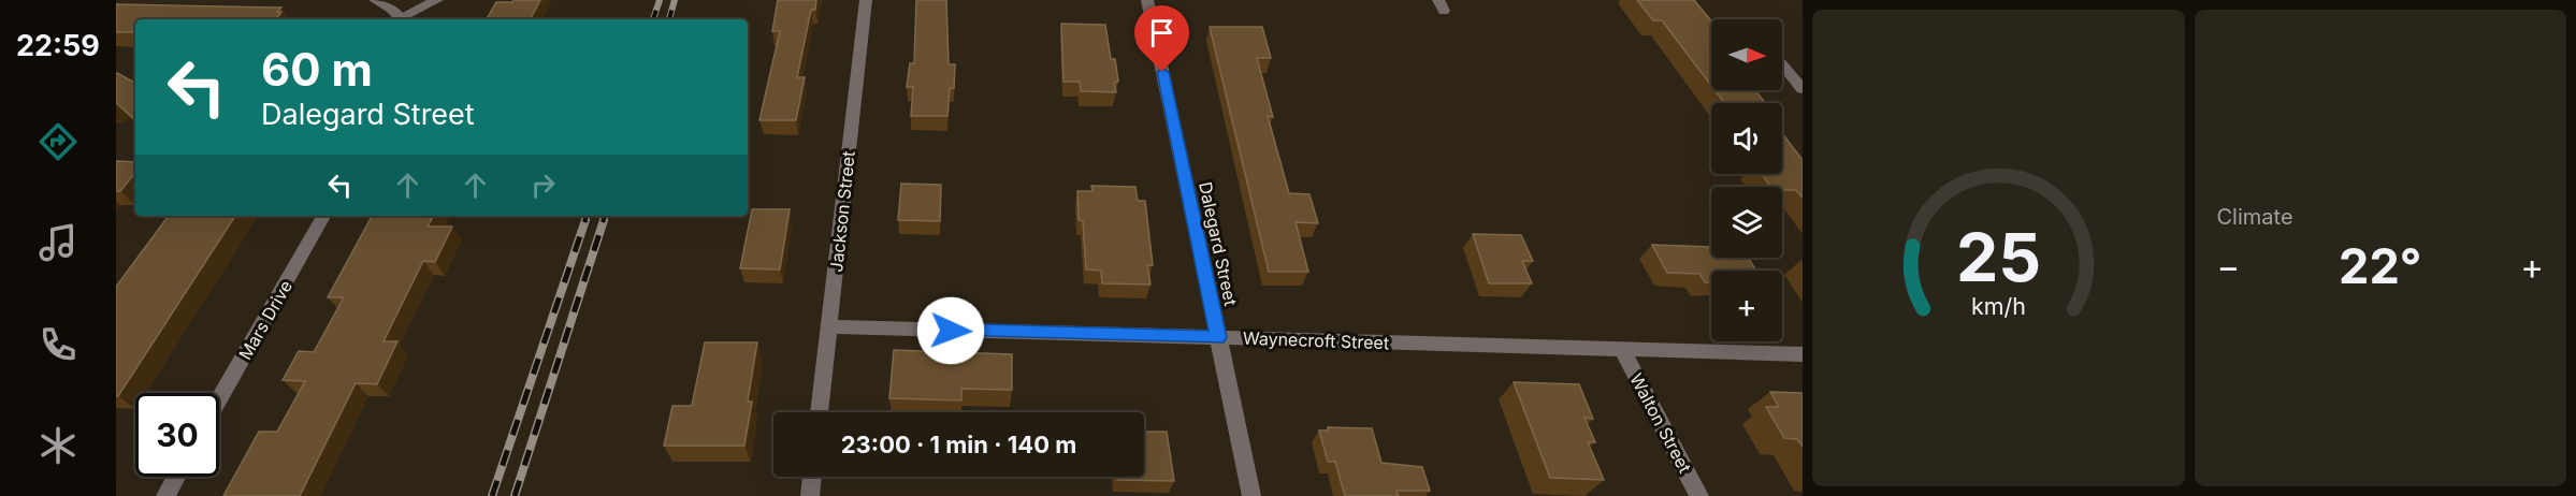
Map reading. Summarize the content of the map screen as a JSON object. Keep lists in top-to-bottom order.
{
  "streets": {
    "street": [
      "Jackson Street",
      "Dalegard Street",
      "Mars Drive",
      "Waynecroft Street",
      "Walton Street"
    ]
  },
  "crossings": [
    ["Jackson Street", "Waynecroft Street"],
    ["Dalegard Street", "Waynecroft Street"],
    ["Waynecroft Street", "Walton Street"]
  ],
  "north": "right",
  "page": {
    "tabs": "22:59",
    "tile": "Climate",
    "map_buttons": "+",
    "turn": ["60 m", "Dalegard Street"],
    "heat": ["−", "22°", "+"],
    "limit": "30",
    "trip": "23:00 · 1 min · 140 m",
    "gauge": ["25", "km/h"]
  }
}
